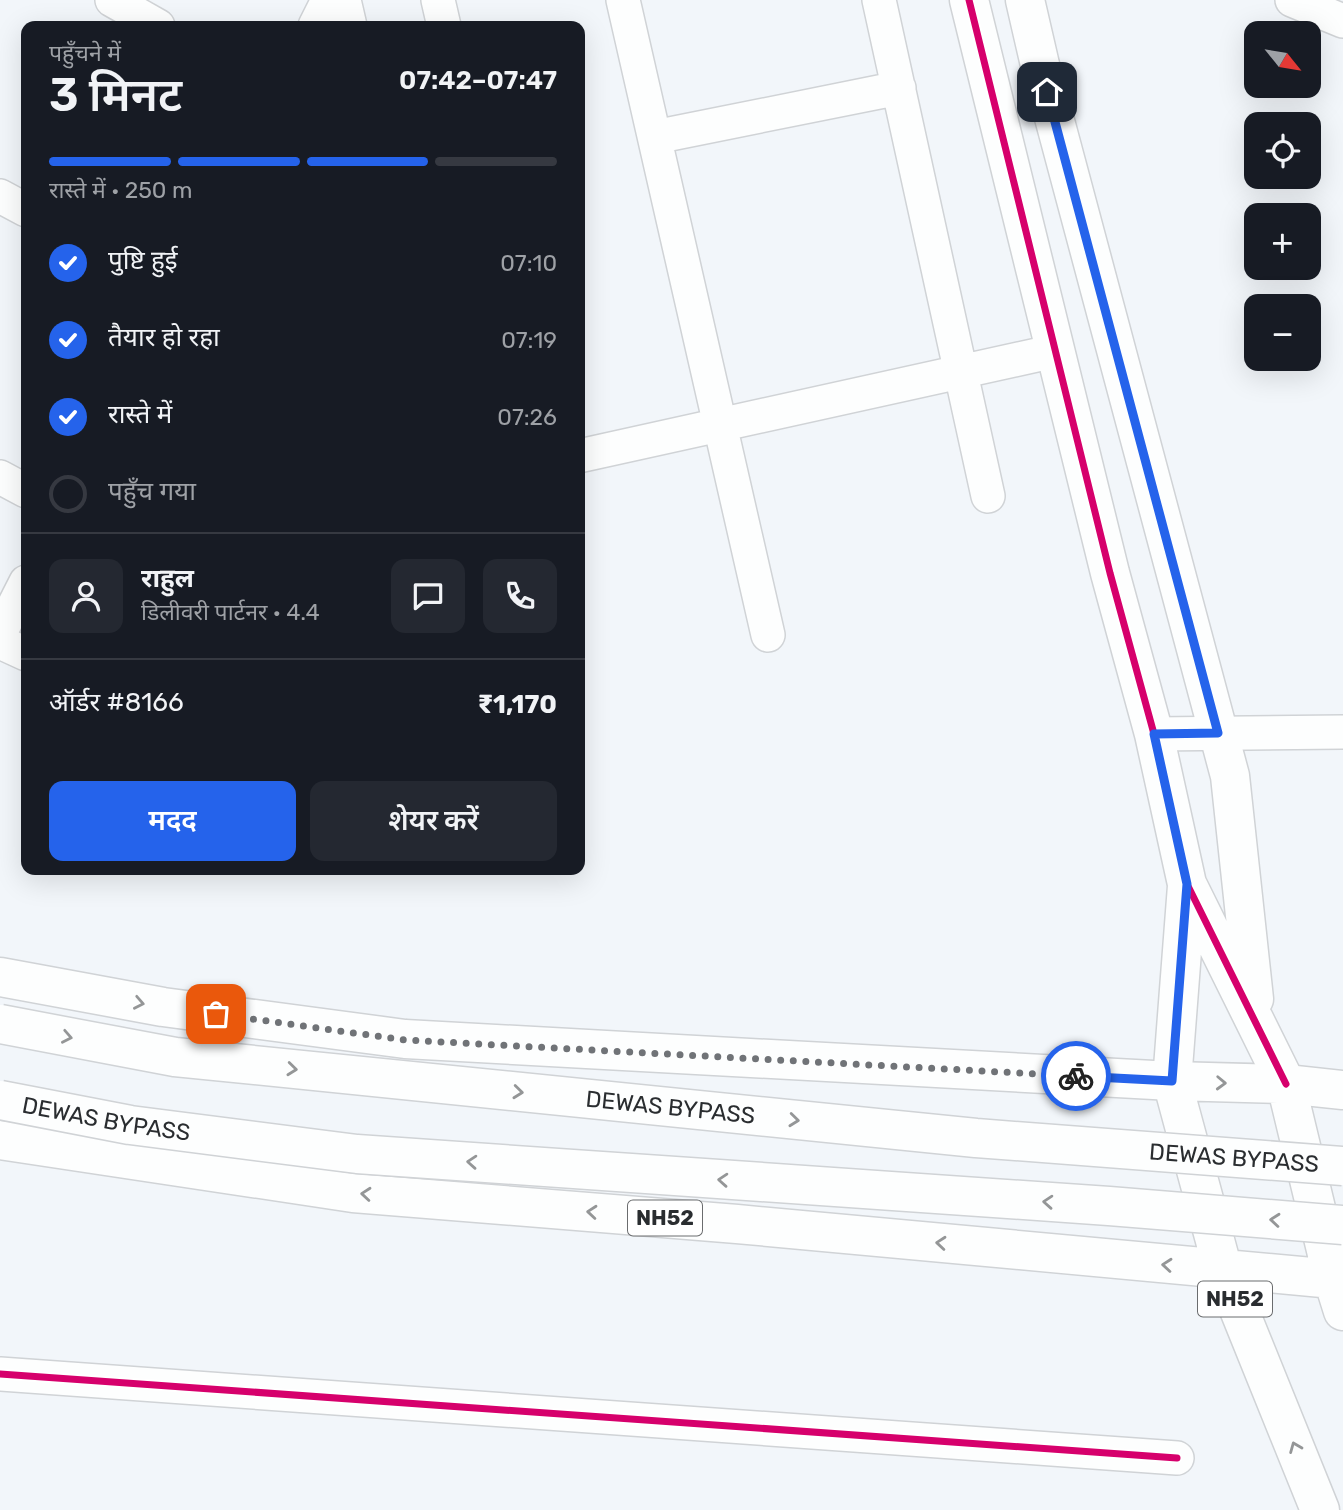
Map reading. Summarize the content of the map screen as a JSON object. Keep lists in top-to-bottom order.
{
  "streets": {
    "main road": ["DEWAS BYPASS", "NH52"]
  },
  "north": "bottom right",
  "page": {
    "map_buttons": ["+", "−"],
    "heading": ["3 मिनट", "पहुँचने में", "07:42–07:47"],
    "panel": [
      "राहुल",
      "डिलीवरी पार्टनर · 4.4",
      "ऑर्डर #8166",
      "₹1,170"
    ],
    "bar": "रास्ते में · 250 m",
    "list": [
      ["पुष्टि हुई", "07:10"],
      ["तैयार हो रहा", "07:19"],
      ["रास्ते में", "07:26"],
      "पहुँच गया"
    ],
    "buttons": ["मदद", "शेयर करें"]
  }
}
